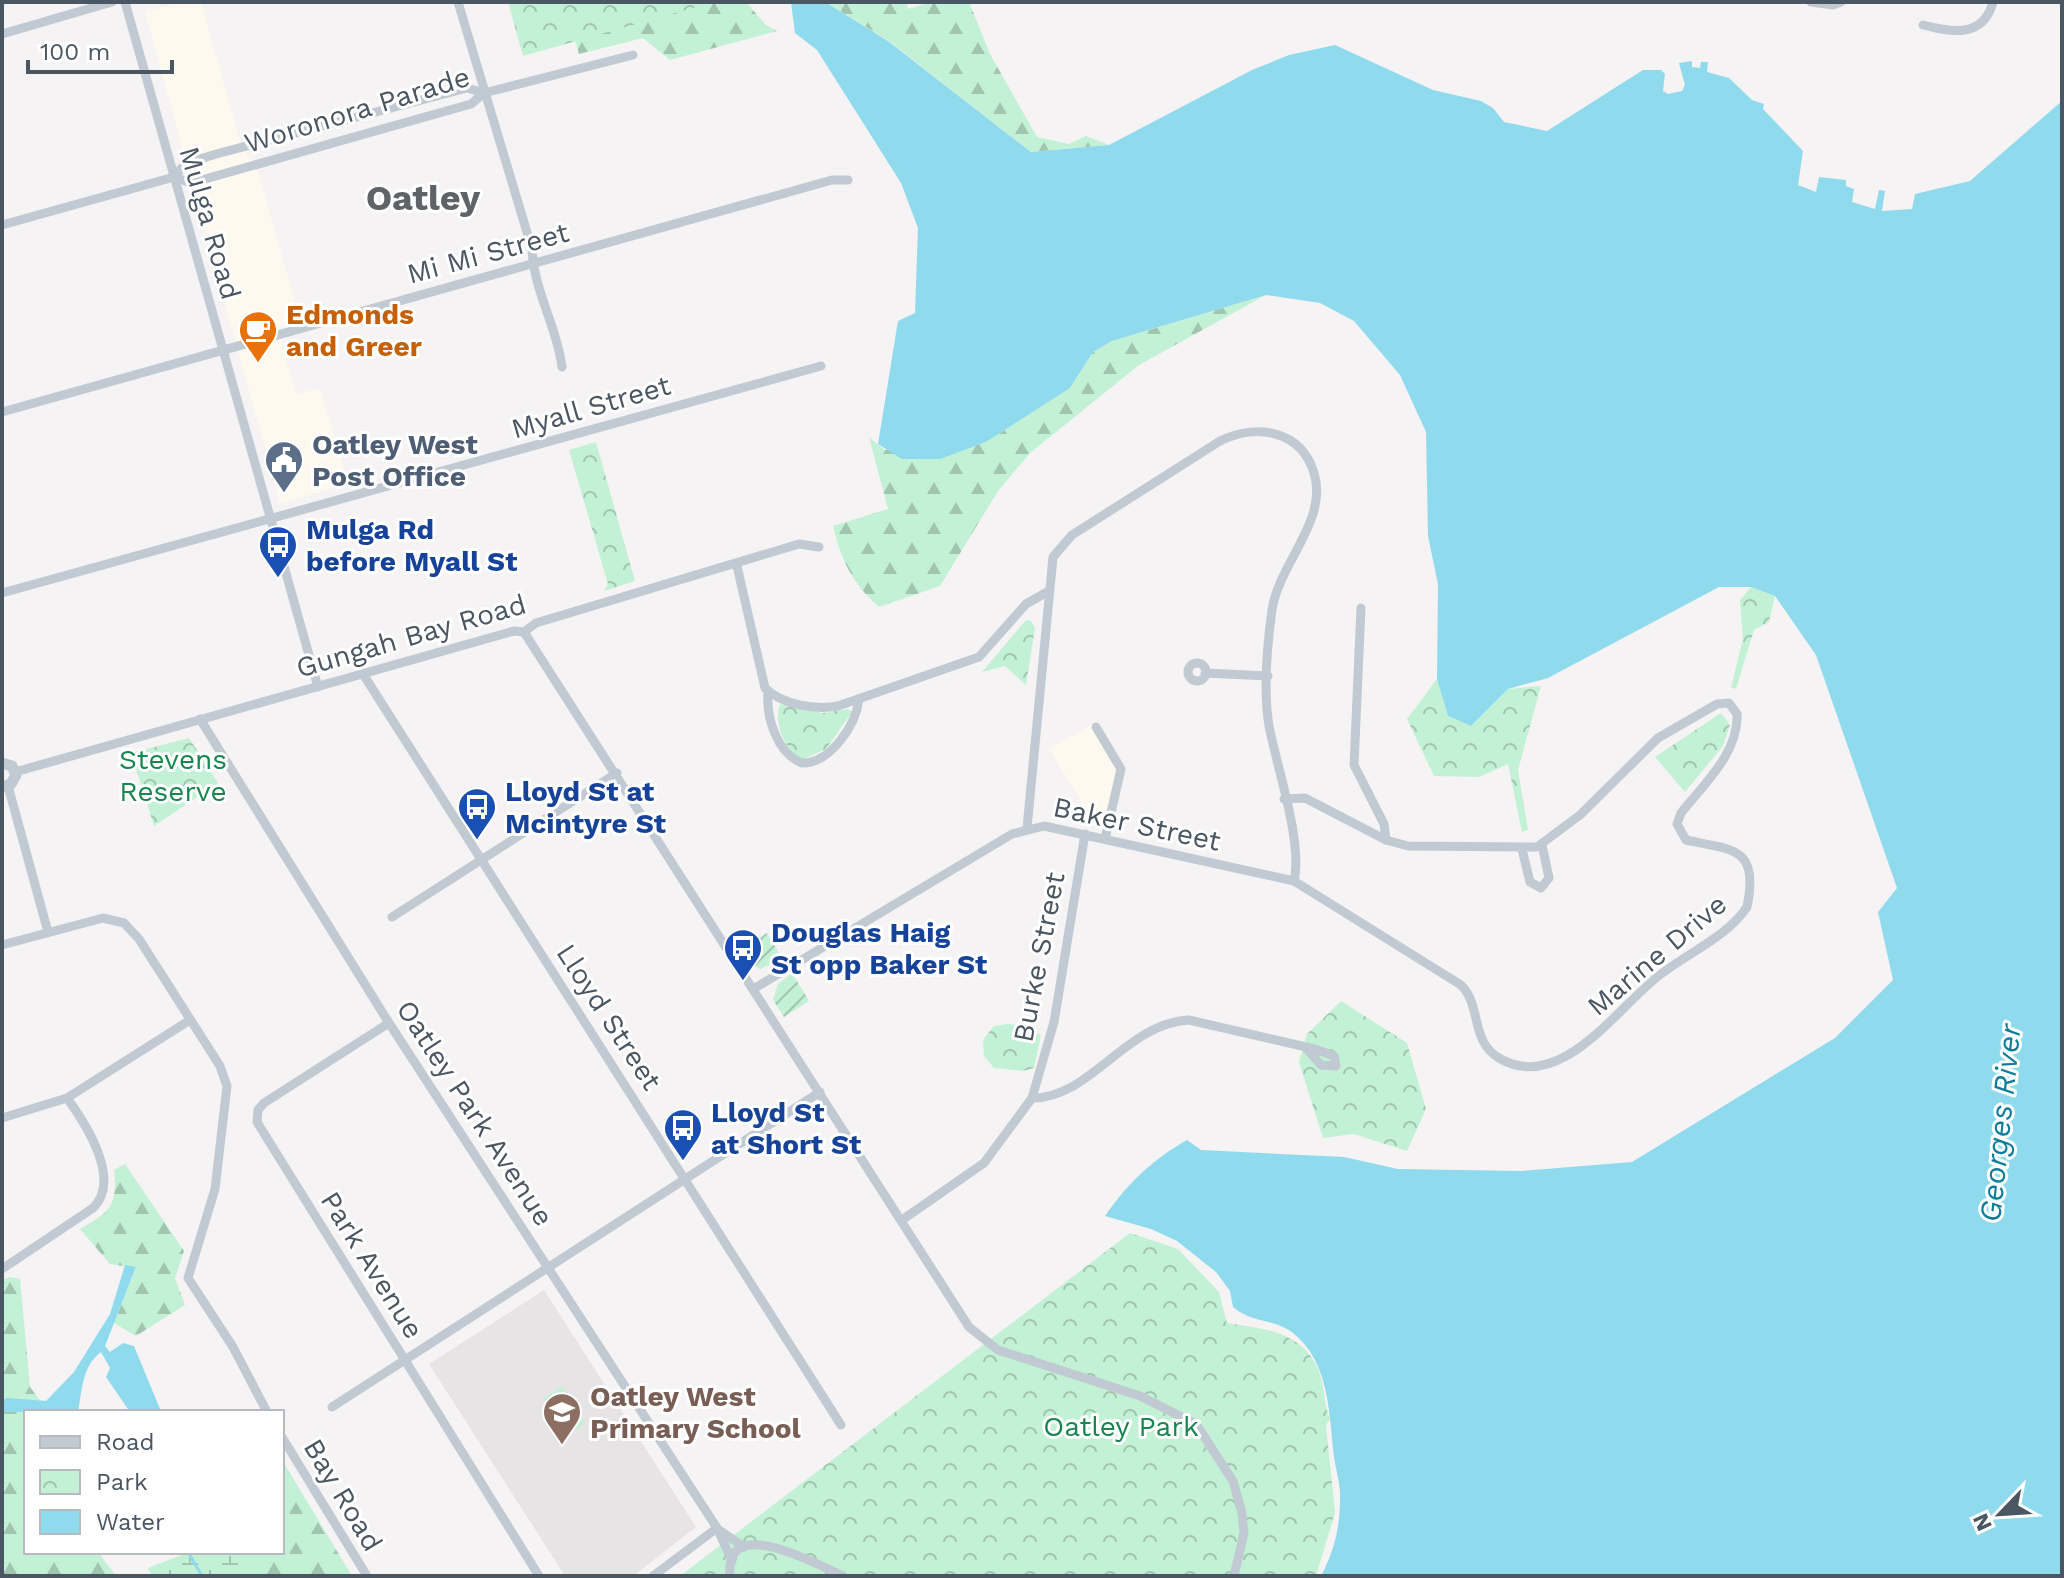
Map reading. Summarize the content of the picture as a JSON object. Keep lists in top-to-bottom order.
{
  "streets": {
    "street": [
      "Woronora Parade",
      "Mulga Road",
      "Mi Mi Street",
      "Myall Street",
      "Gungah Bay Road",
      "Baker Street",
      "Marine Drive",
      "Burke Street",
      "Lloyd Street",
      "Oatley Park Avenue",
      "Park Avenue",
      "Bay Road"
    ]
  },
  "crossings": [
    ["Woronora Parade", "Mulga Road"],
    ["Mulga Road", "Mi Mi Street"],
    ["Mulga Road", "Myall Street"],
    ["Mulga Road", "Gungah Bay Road"],
    ["Gungah Bay Road", "Lloyd Street"],
    ["Gungah Bay Road", "Oatley Park Avenue"],
    ["Baker Street", "Marine Drive"],
    ["Baker Street", "Burke Street"],
    ["Oatley Park Avenue", "Park Avenue"]
  ],
  "districts": ["Oatley"],
  "water": ["Georges River"],
  "parks": ["Stevens Reserve", "Oatley Park"],
  "places": {
    "cafe": ["Edmonds and Greer"],
    "public building": ["Oatley West Post Office"],
    "bus stop": [
      "Mulga Rd before Myall St",
      "Lloyd St at Mcintyre St",
      "Douglas Haig St opp Baker St",
      "Lloyd St at Short St"
    ],
    "school or university": ["Oatley West Primary School"]
  },
  "legend": ["Road", "Park", "Water"],
  "scale_bar": "100 m",
  "north": "bottom left"
}
